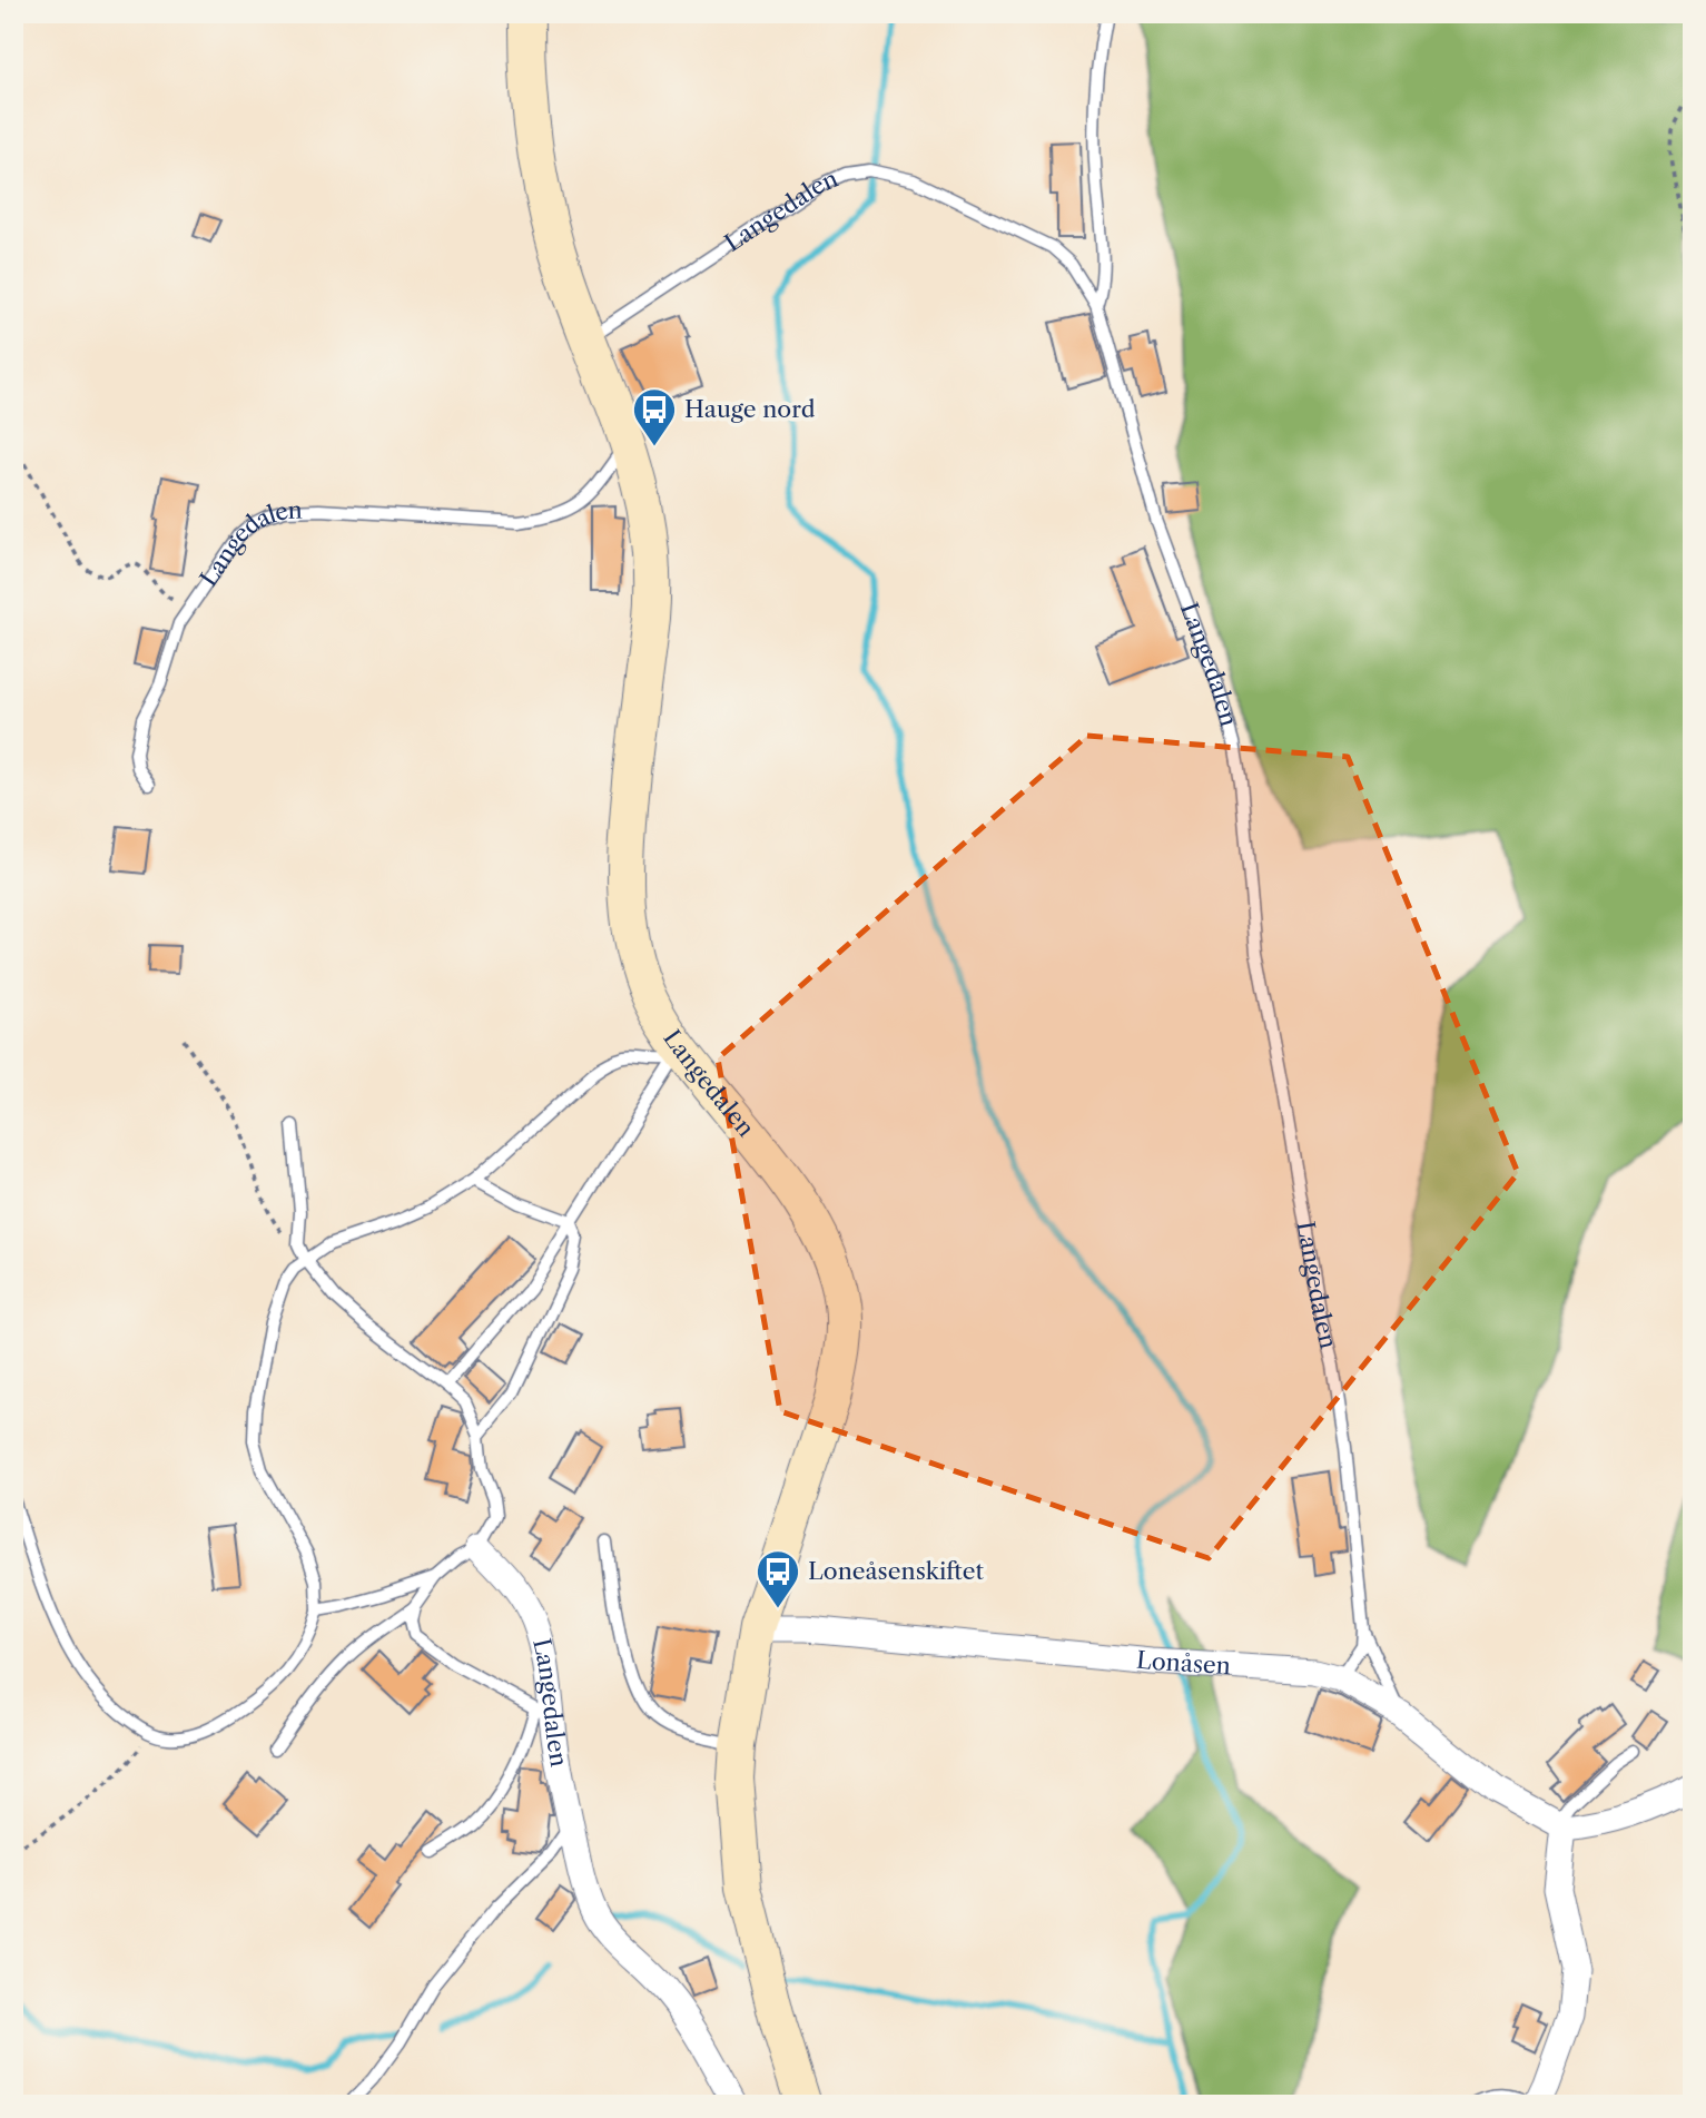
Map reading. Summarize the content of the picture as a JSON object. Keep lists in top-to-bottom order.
{
  "streets": {
    "main road": ["Langedalen"],
    "street": ["Lonåsen"]
  },
  "crossings": [
    ["Langedalen", "Lonåsen"]
  ],
  "places": {
    "bus stop": ["Hauge nord", "Loneåsenskiftet"]
  }
}
